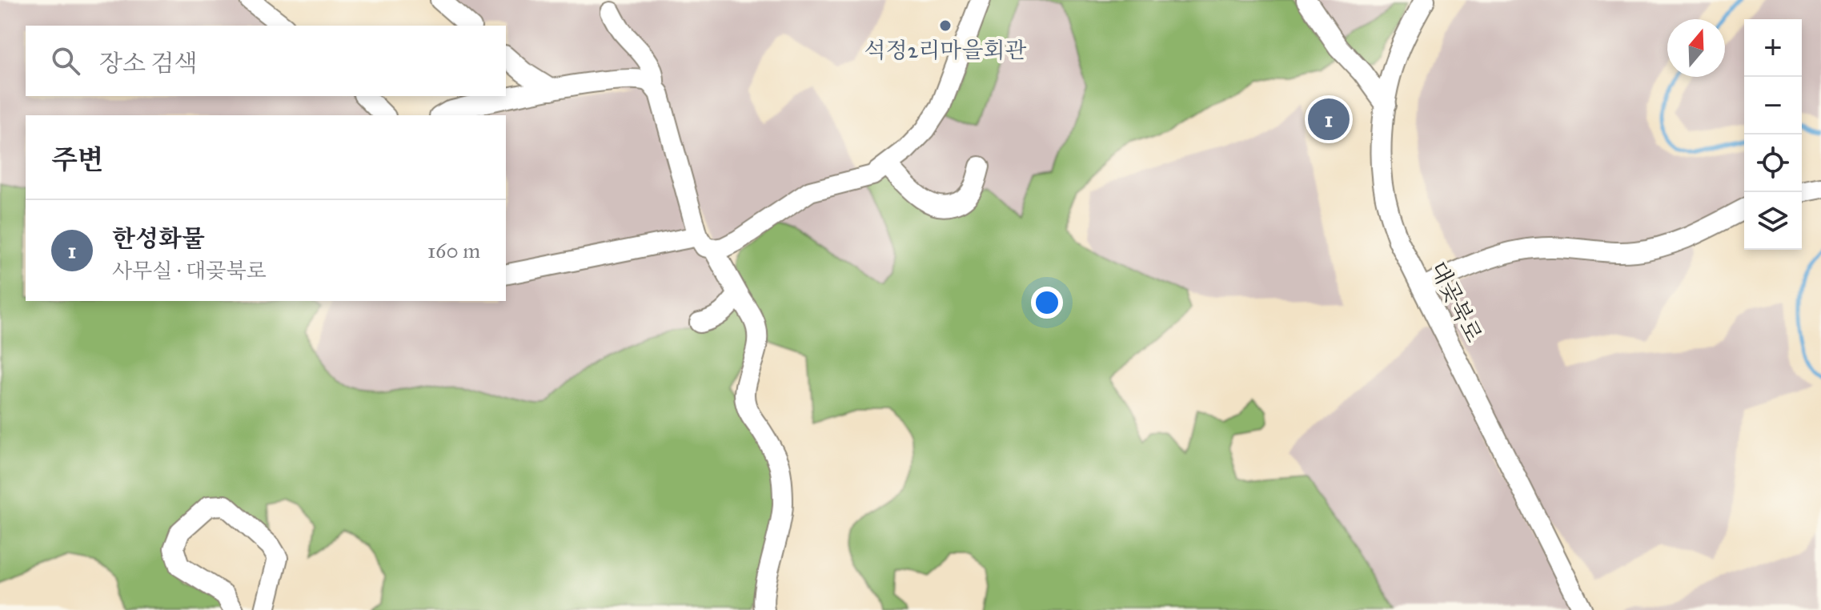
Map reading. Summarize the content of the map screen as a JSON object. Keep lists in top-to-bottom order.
{
  "streets": {
    "street": ["대곶북로"]
  },
  "places": ["석정2리마을회관"],
  "north": "top",
  "page": {
    "map_buttons": ["+", "−"],
    "search": "장소 검색",
    "pins": "1",
    "heading": "주변",
    "list": [
      {
        "mark": "1",
        "name": "한성화물",
        "note": "사무실 · 대곶북로",
        "value": "160 m"
      }
    ]
  }
}
